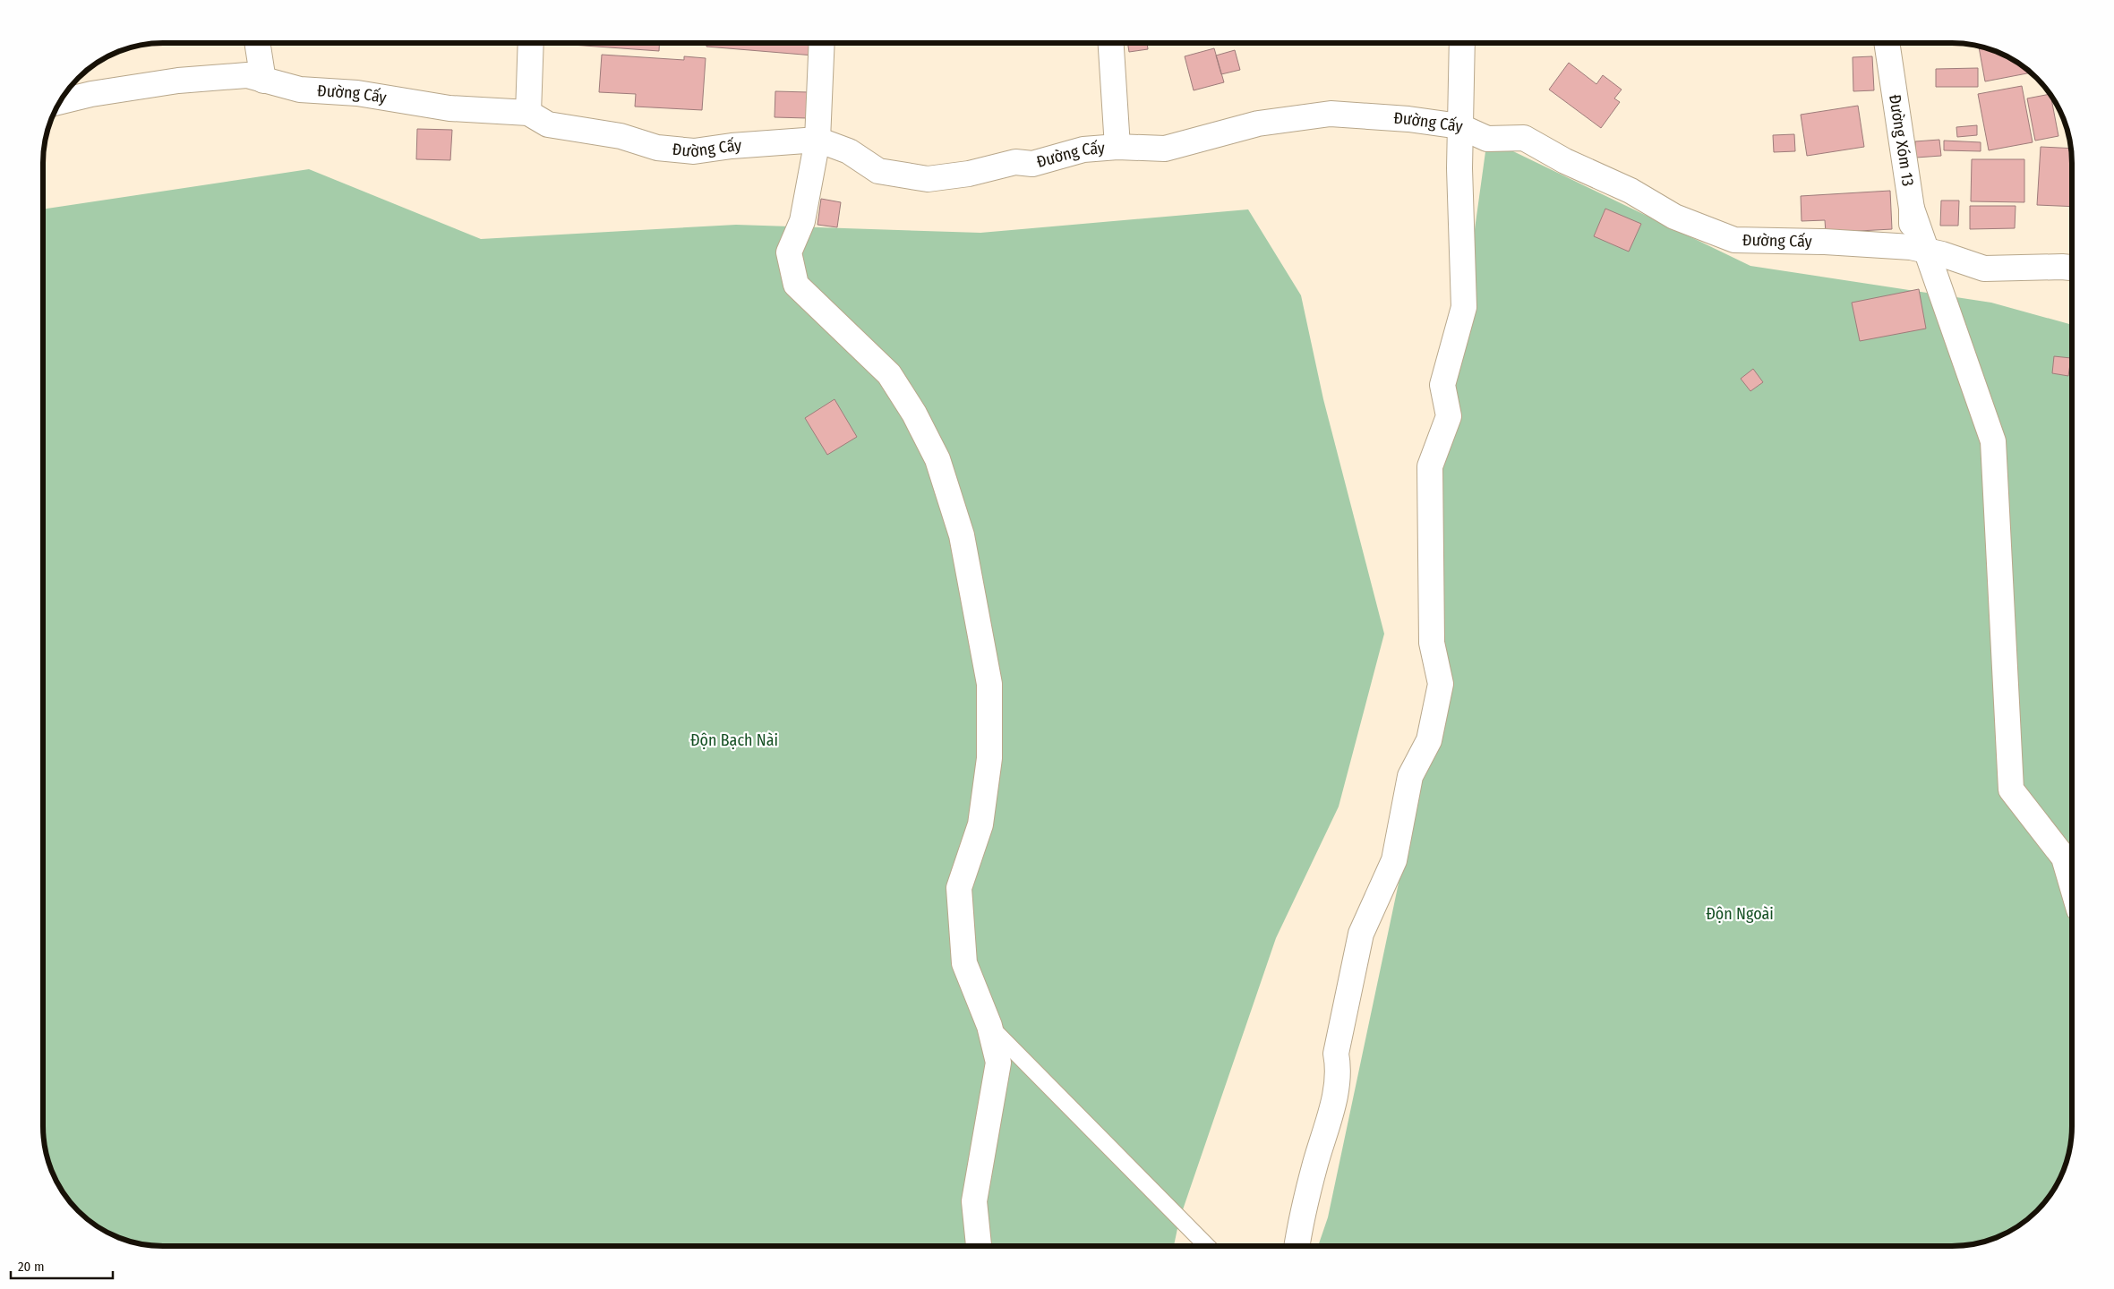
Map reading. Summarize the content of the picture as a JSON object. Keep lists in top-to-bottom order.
{
  "streets": {
    "street": ["Đường Cấy", "Đường Xóm 13"]
  },
  "crossings": [
    ["Đường Cấy", "Đường Xóm 13"]
  ],
  "parks": ["Độn Bạch Nài", "Độn Ngoài"],
  "scale_bar": "20 m"
}
